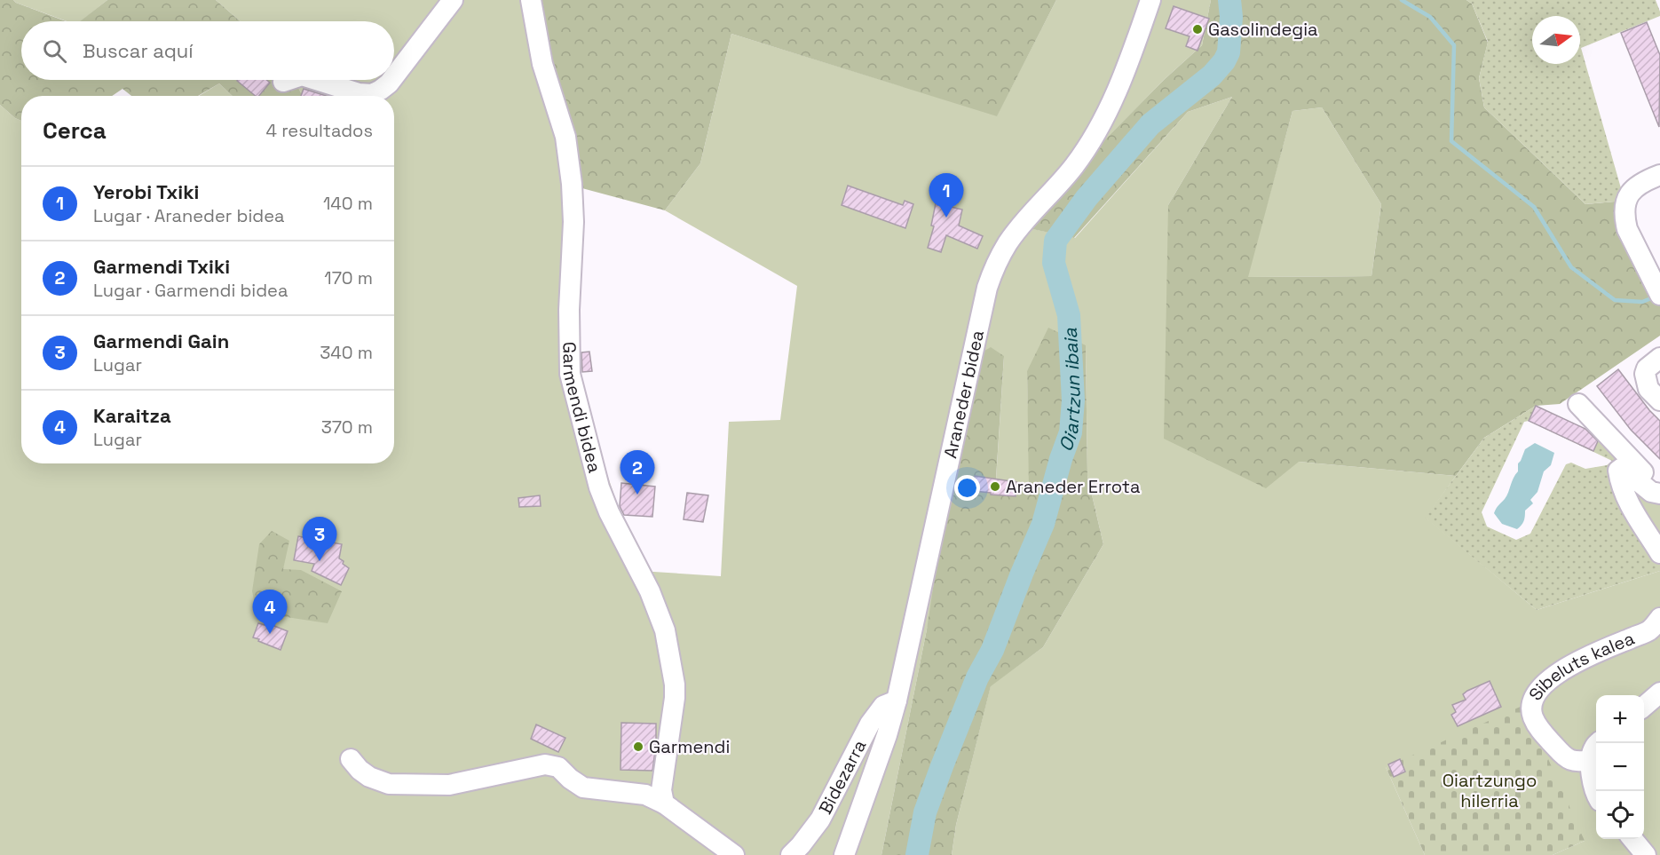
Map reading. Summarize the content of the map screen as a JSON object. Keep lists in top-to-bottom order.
{
  "streets": {
    "street": [
      "Araneder bidea",
      "Garmendi bidea",
      "Sibeluts kalea",
      "Bidezarra"
    ]
  },
  "crossings": [
    ["Araneder bidea", "Bidezarra"]
  ],
  "water": ["Oiartzun ibaia"],
  "parks": ["Oiartzungo hilerria"],
  "places": ["Gasolindegia", "Araneder Errota", "Garmendi"],
  "north": "right",
  "page": {
    "search": "Buscar aquí",
    "heading": ["Cerca", "4 resultados"],
    "list": [
      {
        "mark": "1",
        "name": "Yerobi Txiki",
        "note": "Lugar · Araneder bidea",
        "value": "140 m"
      },
      {
        "mark": "2",
        "name": "Garmendi Txiki",
        "note": "Lugar · Garmendi bidea",
        "value": "170 m"
      },
      {
        "mark": "3",
        "name": "Garmendi Gain",
        "note": "Lugar",
        "value": "340 m"
      },
      {
        "mark": "4",
        "name": "Karaitza",
        "note": "Lugar",
        "value": "370 m"
      }
    ],
    "pins": [
      "1",
      "2",
      "3",
      "4"
    ],
    "map_buttons": ["+", "−"]
  }
}
